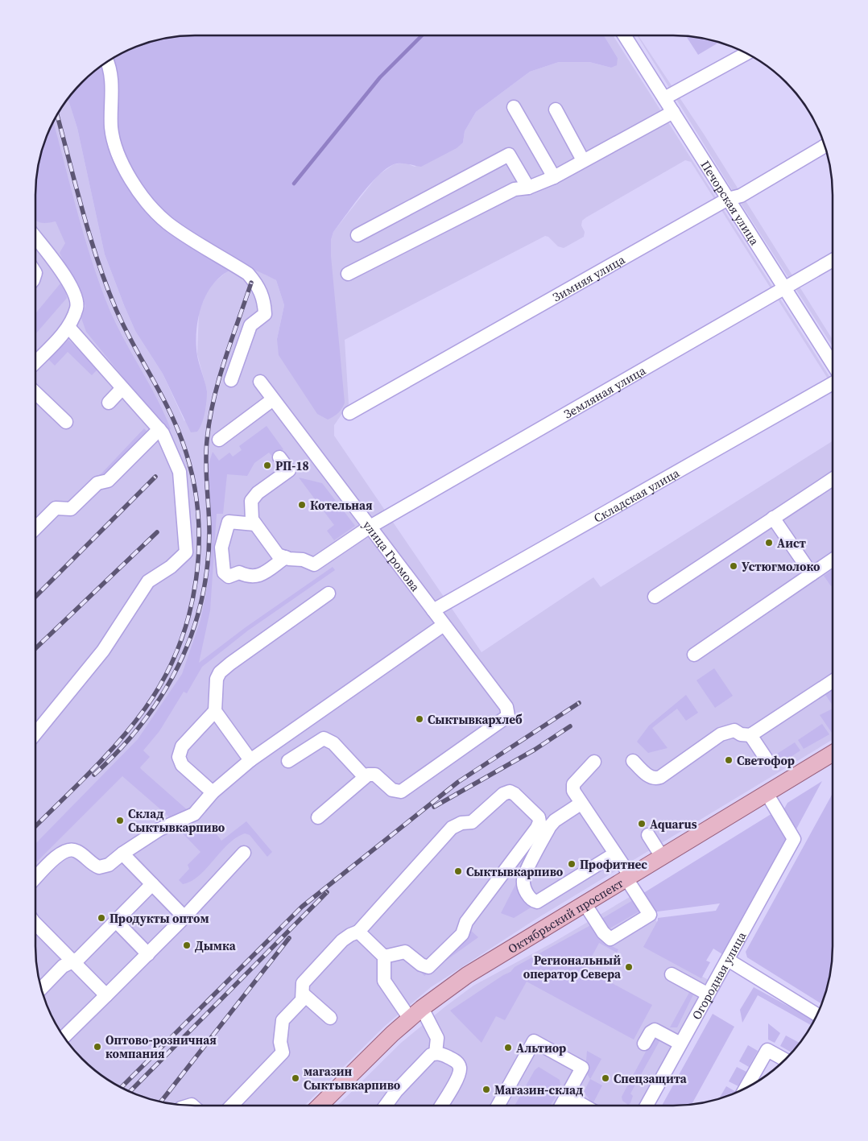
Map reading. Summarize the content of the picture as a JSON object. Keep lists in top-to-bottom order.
{
  "streets": {
    "main road": ["Октябрьский проспект"],
    "street": [
      "Печорская улица",
      "Зимняя улица",
      "Земляная улица",
      "Складская улица",
      "улица Громова",
      "Огородная улица"
    ]
  },
  "crossings": [
    ["Печорская улица", "Зимняя улица"],
    ["Печорская улица", "Земляная улица"],
    ["Земляная улица", "улица Громова"],
    ["Складская улица", "улица Громова"],
    ["Октябрьский проспект", "Огородная улица"]
  ],
  "places": [
    "РП-18",
    "Котельная",
    "Аист",
    "Устюгмолоко",
    "Сыктывкархлеб",
    "Светофор",
    "Склад Сыктывкарпиво",
    "Aquarus",
    "Профитнес",
    "Сыктывкарпиво",
    "Продукты оптом",
    "Дымка",
    "Региональный оператор Севера",
    "Оптово-розничная компания",
    "Альтиор",
    "магазин Сыктывкарпиво",
    "Спецзащита",
    "Магазин-склад"
  ]
}
